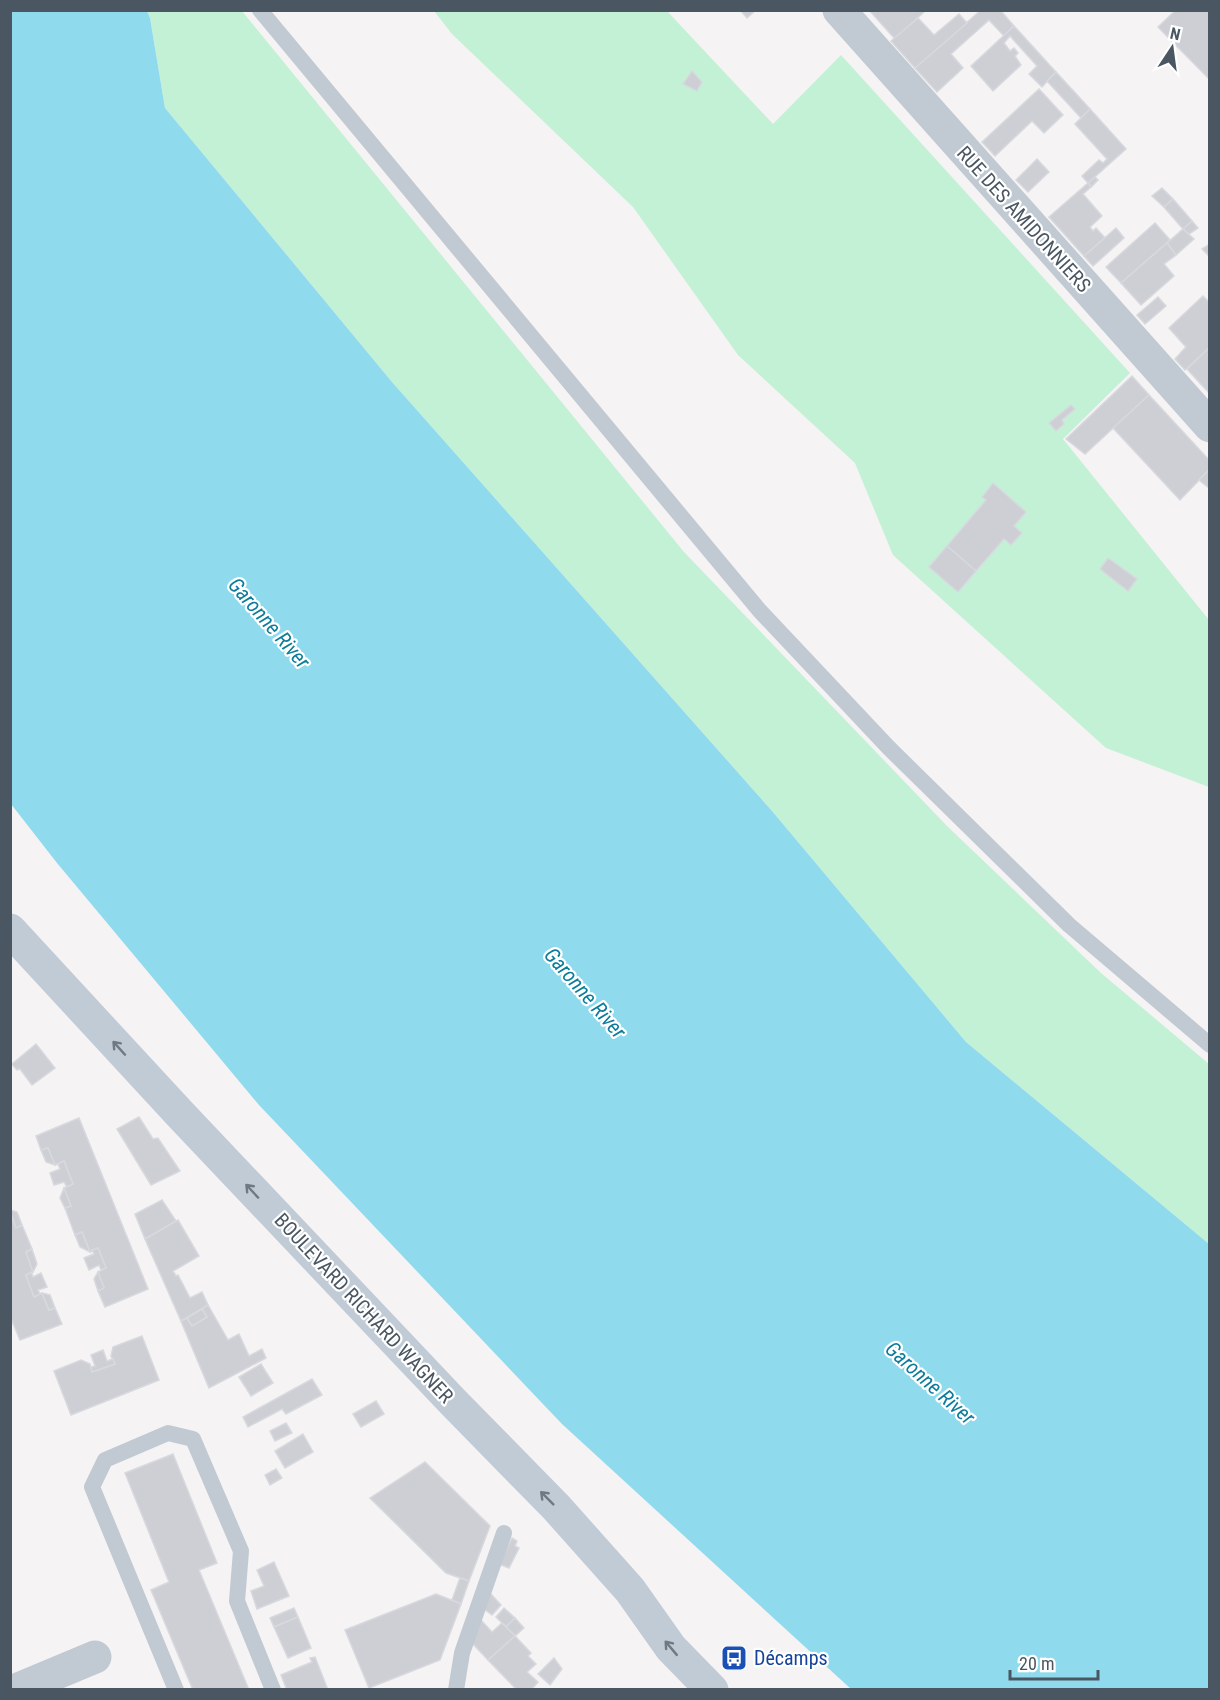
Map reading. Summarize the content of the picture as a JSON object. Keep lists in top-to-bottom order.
{
  "streets": {
    "street": ["RUE DES AMIDONNIERS", "BOULEVARD RICHARD WAGNER"]
  },
  "one_way": ["BOULEVARD RICHARD WAGNER"],
  "water": ["Garonne River"],
  "places": {
    "bus stop": ["Décamps"]
  },
  "scale_bar": "20 m",
  "north": "top"
}
